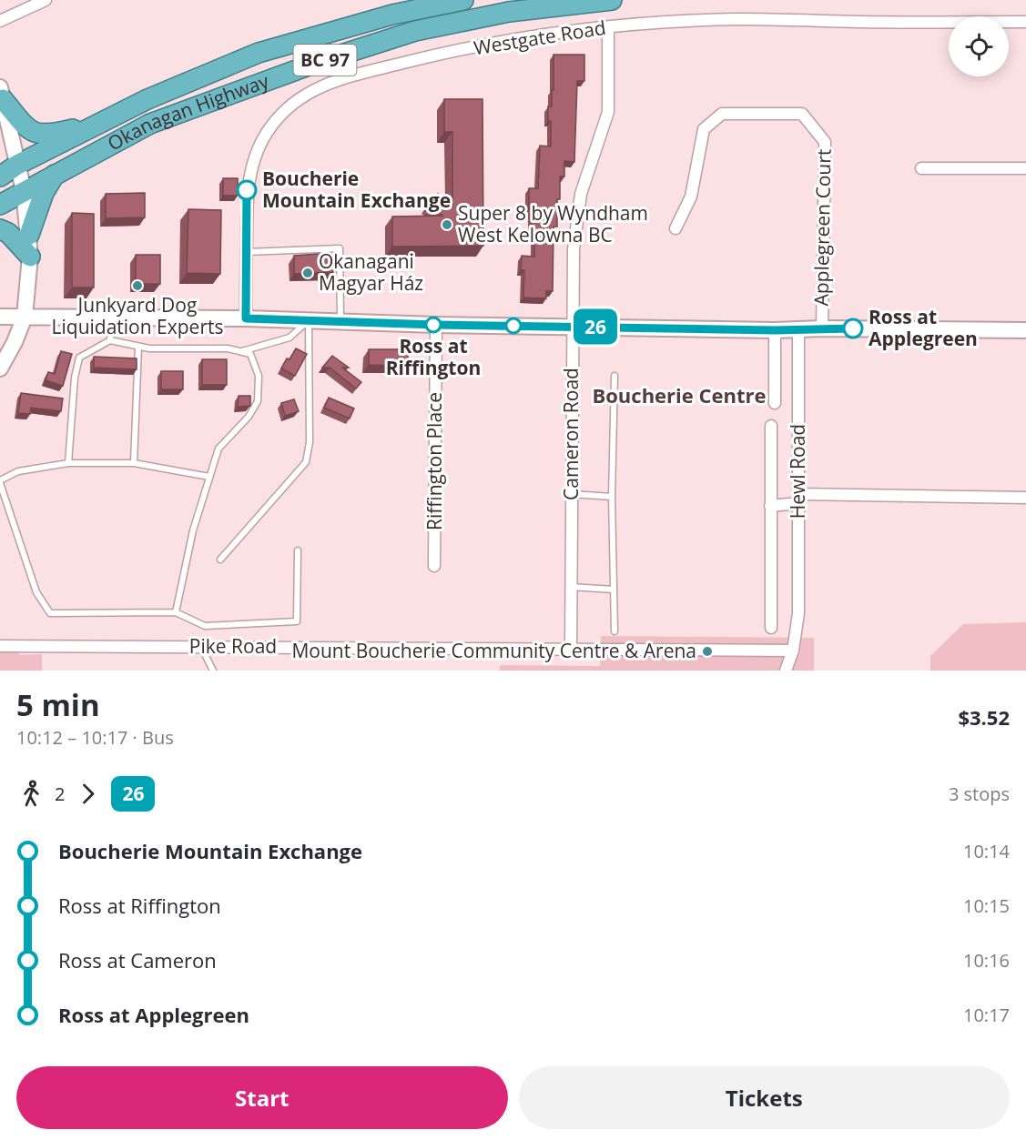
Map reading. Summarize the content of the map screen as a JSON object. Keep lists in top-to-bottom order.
{
  "streets": {
    "highway": ["BC 97", "Okanagan Highway"],
    "street": [
      "Westgate Road",
      "Applegreen Court",
      "Cameron Road",
      "Riffington Place",
      "Hewl Road",
      "Pike Road"
    ]
  },
  "crossings": [
    ["Westgate Road", "Cameron Road"],
    ["Cameron Road", "Pike Road"],
    ["Hewl Road", "Pike Road"]
  ],
  "districts": ["Boucherie Centre"],
  "places": [
    "Boucherie Mountain Exchange",
    "Super 8 by Wyndham West Kelowna BC",
    "Okanagani Magyar Ház",
    "Junkyard Dog Liquidation Experts",
    "Ross at Riffington",
    "Ross at Applegreen",
    "Mount Boucherie Community Centre & Arena"
  ],
  "lines": ["bus line 26"],
  "page": {
    "on_map": "26",
    "heading": ["5 min", "10:12 – 10:17 · Bus", "$3.52"],
    "legs": ["2", "26", "3 stops"],
    "list": [
      {
        "name": "Boucherie Mountain Exchange",
        "value": "10:14"
      },
      {
        "name": "Ross at Riffington",
        "value": "10:15"
      },
      {
        "name": "Ross at Cameron",
        "value": "10:16"
      },
      {
        "name": "Ross at Applegreen",
        "value": "10:17"
      }
    ],
    "buttons": ["Start", "Tickets"]
  }
}
